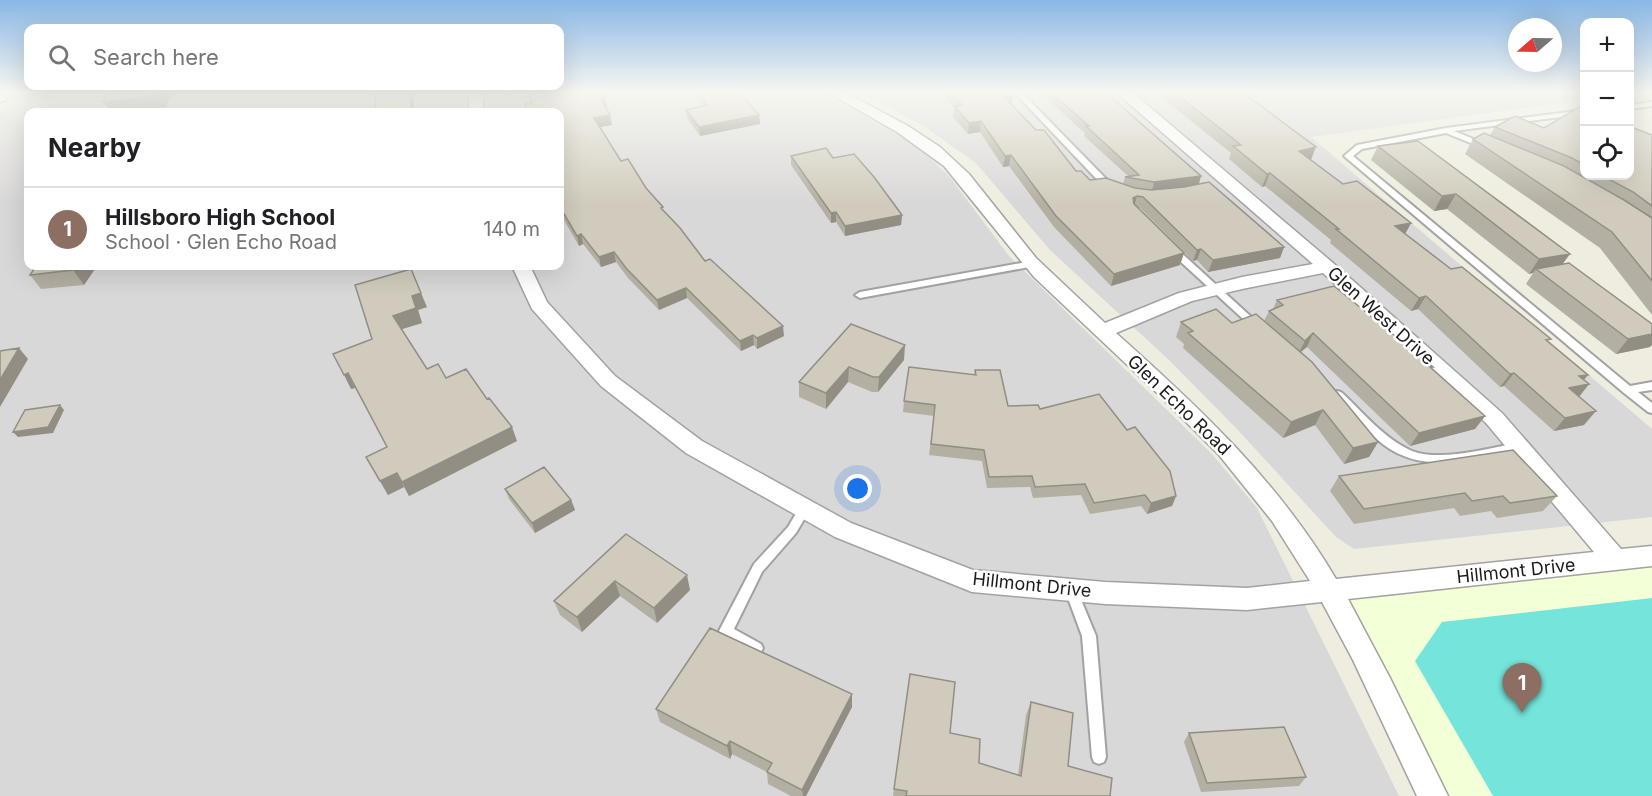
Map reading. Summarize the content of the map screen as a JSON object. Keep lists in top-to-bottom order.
{
  "streets": {
    "street": ["Glen West Drive", "Glen Echo Road", "Hillmont Drive"]
  },
  "crossings": [
    ["Glen West Drive", "Hillmont Drive"],
    ["Glen Echo Road", "Hillmont Drive"]
  ],
  "north": "left",
  "page": {
    "map_buttons": ["+", "−"],
    "search": "Search here",
    "heading": "Nearby",
    "list": [
      {
        "mark": "1",
        "name": "Hillsboro High School",
        "note": "School · Glen Echo Road",
        "value": "140 m"
      }
    ],
    "pins": "1"
  }
}
